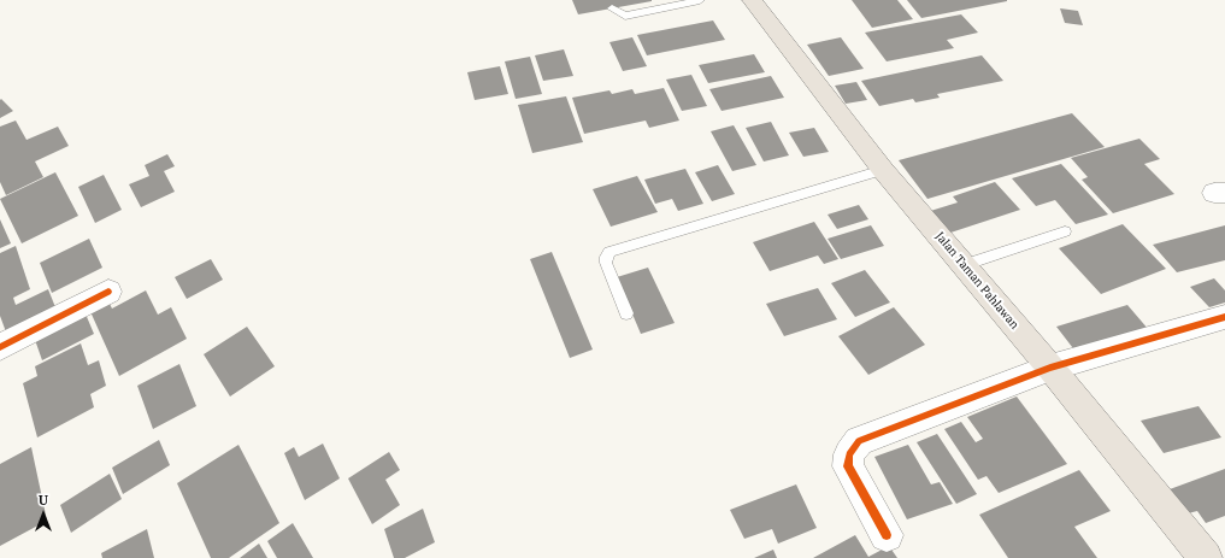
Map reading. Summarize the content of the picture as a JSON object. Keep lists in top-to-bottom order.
{
  "streets": {
    "main road": ["Jalan Taman Pahlawan"]
  },
  "north": "top"
}
